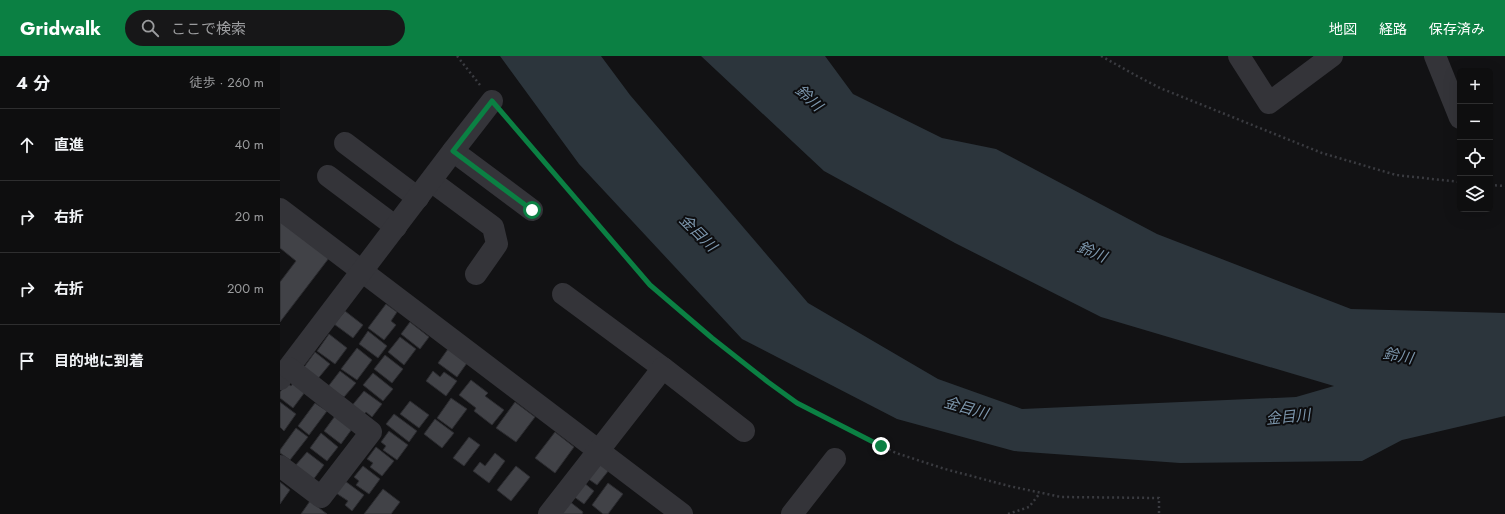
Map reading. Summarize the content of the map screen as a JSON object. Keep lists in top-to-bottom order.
{
  "water": ["鈴川", "金目川"],
  "page": {
    "header": "Gridwalk",
    "search": "ここで検索",
    "nav": ["地図", "経路", "保存済み"],
    "heading": ["4 分", "徒歩 · 260 m"],
    "map_buttons": ["+", "−"],
    "list": [
      ["直進", "40 m"],
      ["右折", "20 m"],
      ["右折", "200 m"],
      "目的地に到着"
    ]
  }
}
